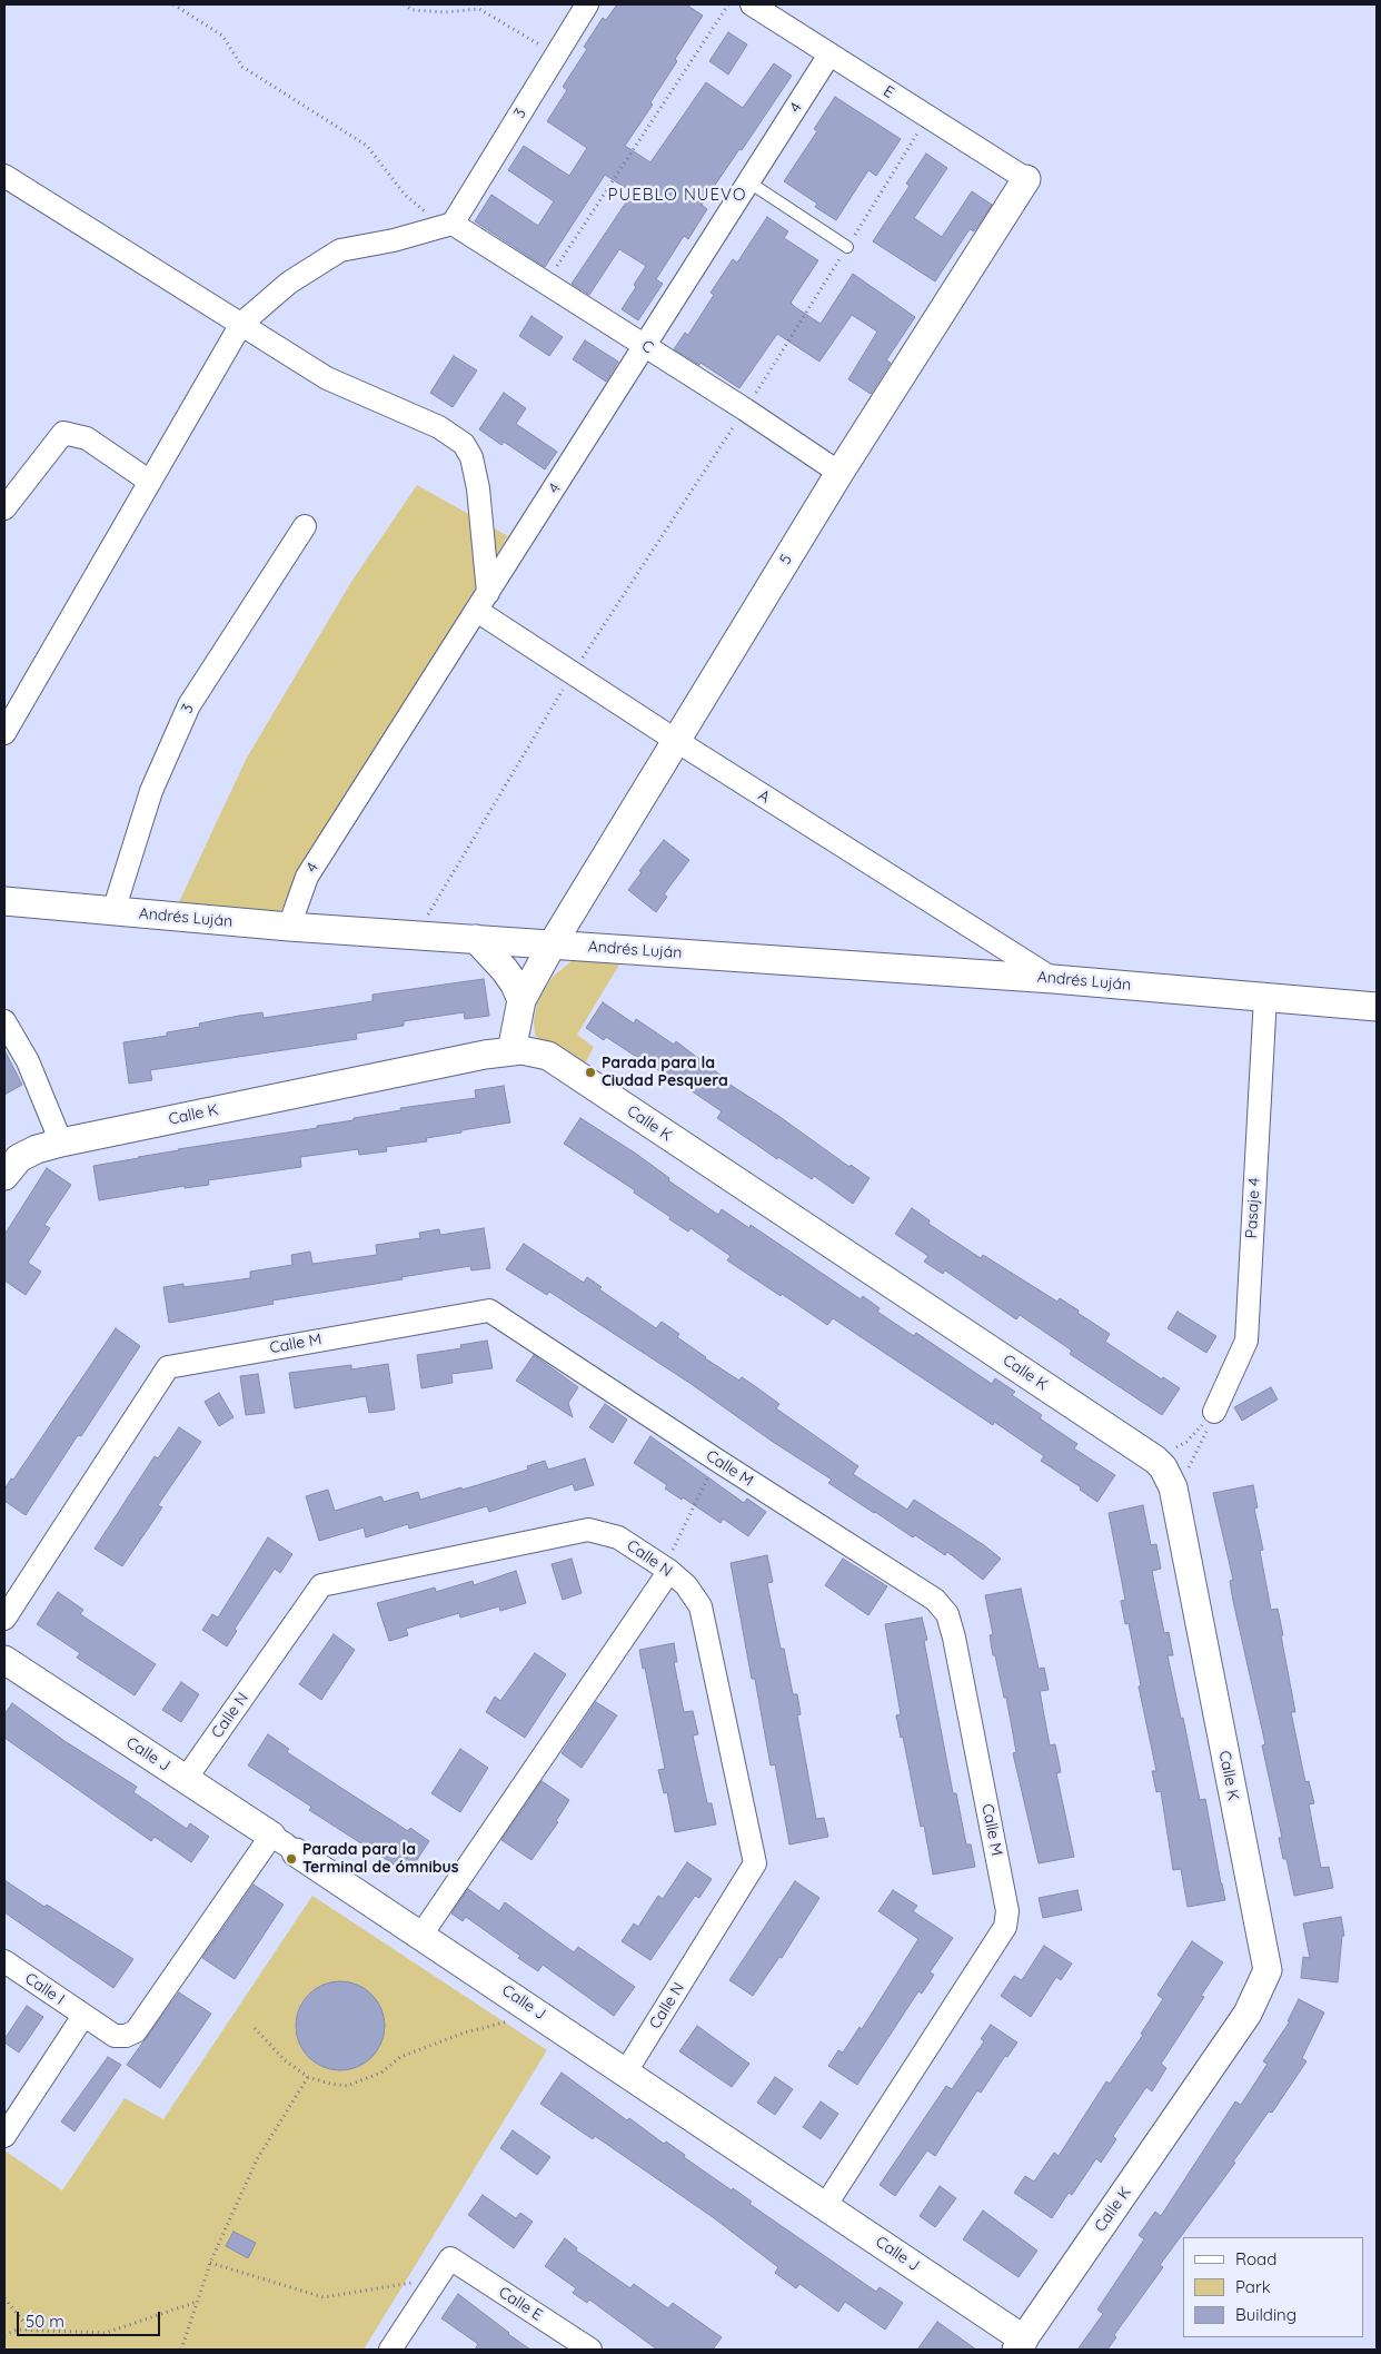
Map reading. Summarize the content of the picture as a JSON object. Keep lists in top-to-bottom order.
{
  "streets": {
    "street": [
      "E",
      "4",
      "3",
      "C",
      "5",
      "A",
      "Andrés Luján",
      "Calle K",
      "Pasaje 4",
      "Calle M",
      "Calle N",
      "Calle J",
      "Calle I",
      "Calle E"
    ]
  },
  "crossings": [
    ["E", "4"],
    ["E", "5"],
    ["4", "C"],
    ["4", "A"],
    ["4", "Andrés Luján"],
    ["3", "C"],
    ["3", "Andrés Luján"],
    ["C", "5"],
    ["5", "A"],
    ["5", "Andrés Luján"],
    ["5", "Calle K"],
    ["A", "Andrés Luján"],
    ["Andrés Luján", "Pasaje 4"],
    ["Calle K", "Calle J"],
    ["Calle M", "Calle J"],
    ["Calle N", "Calle J"],
    ["Calle J", "Calle I"]
  ],
  "districts": ["PUEBLO NUEVO"],
  "places": ["Parada para la Ciudad Pesquera", "Parada para la Terminal de ómnibus"],
  "legend": ["Road", "Park", "Building"],
  "scale_bar": "50 m"
}
